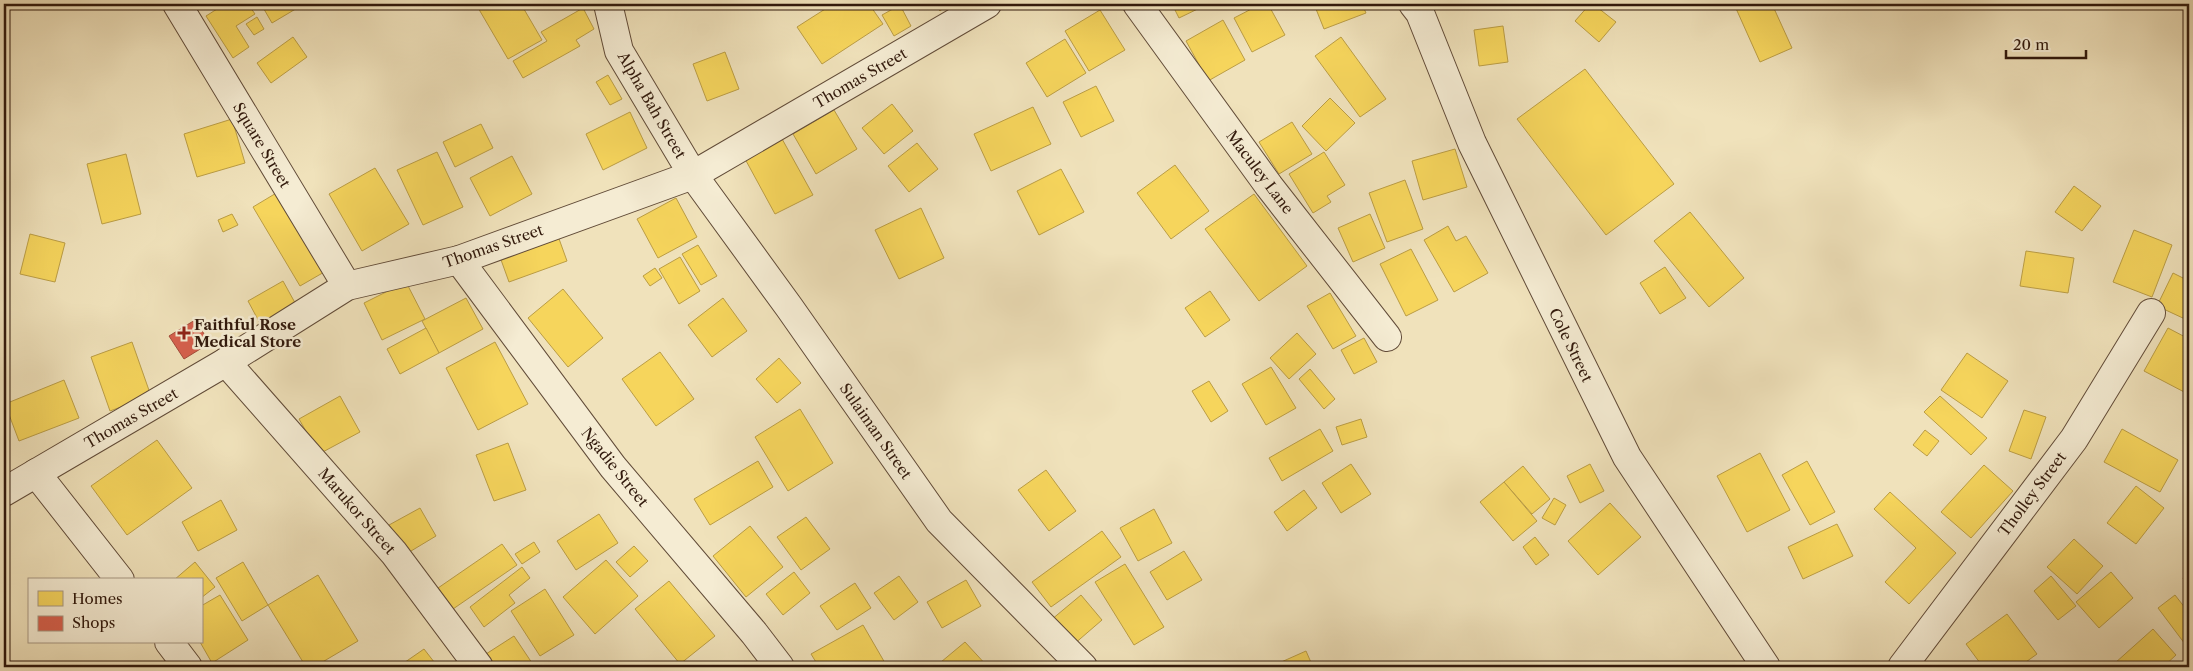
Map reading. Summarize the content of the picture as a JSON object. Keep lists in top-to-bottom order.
{
  "streets": {
    "street": [
      "Thomas Street",
      "Alpha Bah Street",
      "Square Street",
      "Maculey Lane",
      "Cole Street",
      "Sulaiman Street",
      "Ngadie Street",
      "Tholley Street",
      "Marukor Street"
    ]
  },
  "crossings": [
    ["Thomas Street", "Alpha Bah Street"],
    ["Thomas Street", "Square Street"],
    ["Thomas Street", "Sulaiman Street"],
    ["Thomas Street", "Ngadie Street"],
    ["Thomas Street", "Marukor Street"],
    ["Alpha Bah Street", "Sulaiman Street"]
  ],
  "places": {
    "health": ["Faithful Rose Medical Store"]
  },
  "legend": ["Homes", "Shops"],
  "scale_bar": "20 m"
}
